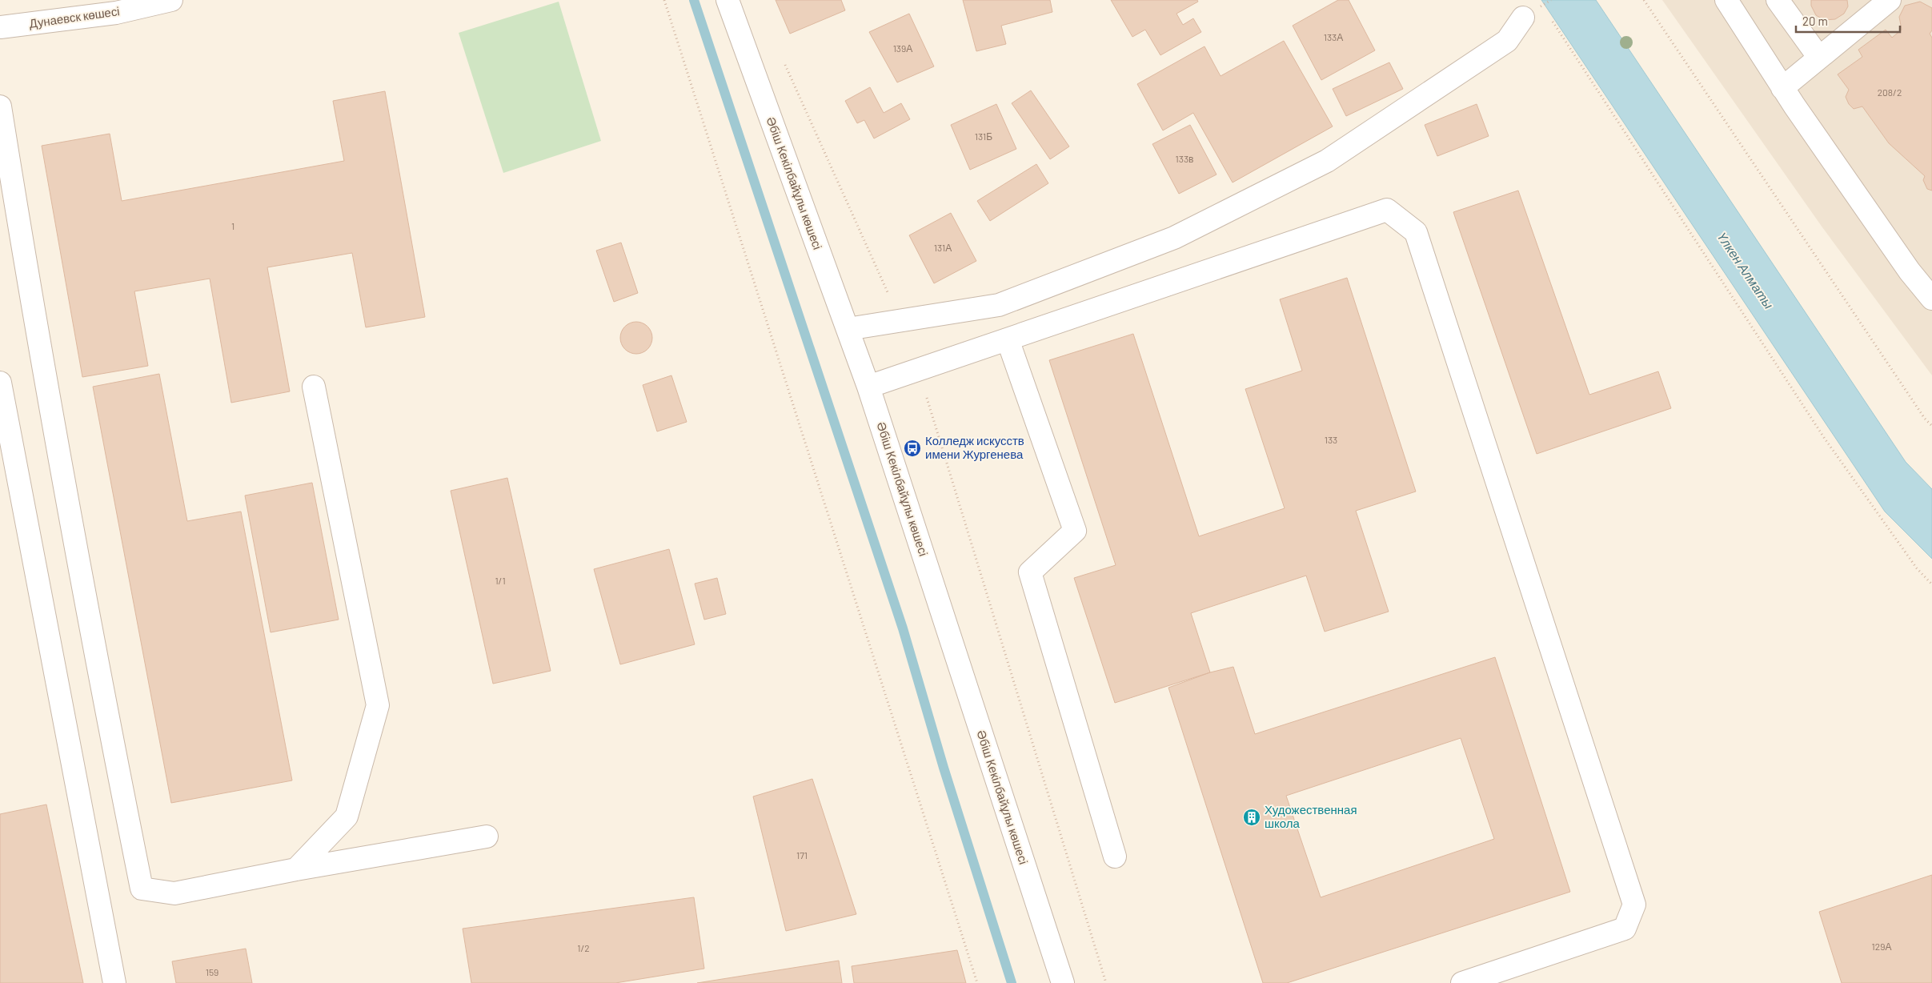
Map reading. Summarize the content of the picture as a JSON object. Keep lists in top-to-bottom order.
{
  "streets": {
    "street": ["Дунаевск көшесі", "Әбіш Кекілбайұлы көшесі"]
  },
  "water": ["Үлкен Алматы"],
  "places": {
    "bus stop": ["Колледж искусств имени Жургенева"],
    "building": ["Художественная школа"]
  },
  "house_numbers": [
    "133А",
    "139А",
    "208/2",
    "131Б",
    "133в",
    "1",
    "131А",
    "133",
    "1/1",
    "171",
    "129А",
    "1/2",
    "159"
  ],
  "scale_bar": "20 m"
}
